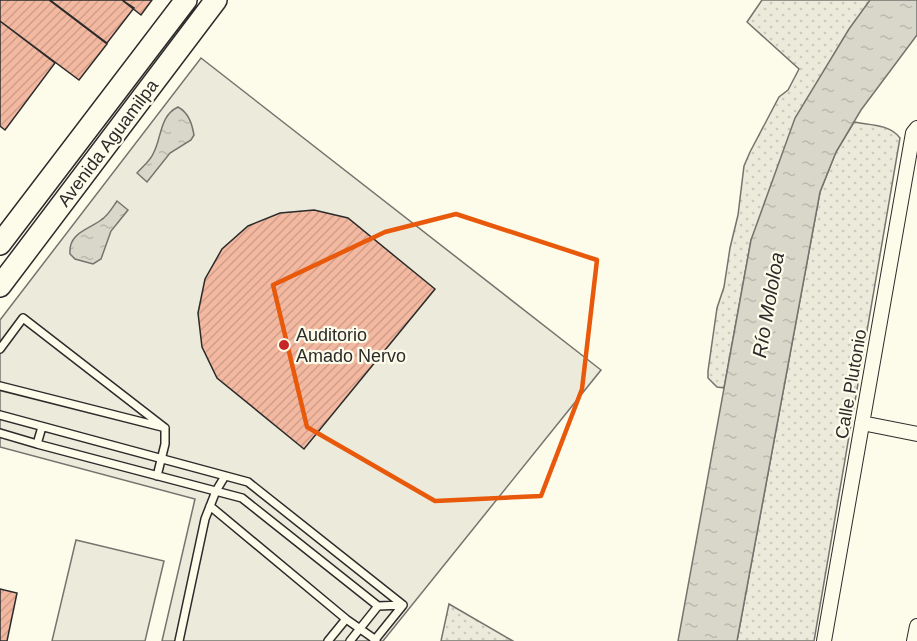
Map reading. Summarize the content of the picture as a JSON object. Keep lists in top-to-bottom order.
{
  "streets": {
    "main road": ["Avenida Aguamilpa"],
    "street": ["Calle Plutonio"]
  },
  "water": ["Río Mololoa"],
  "places": ["Auditorio Amado Nervo"]
}
